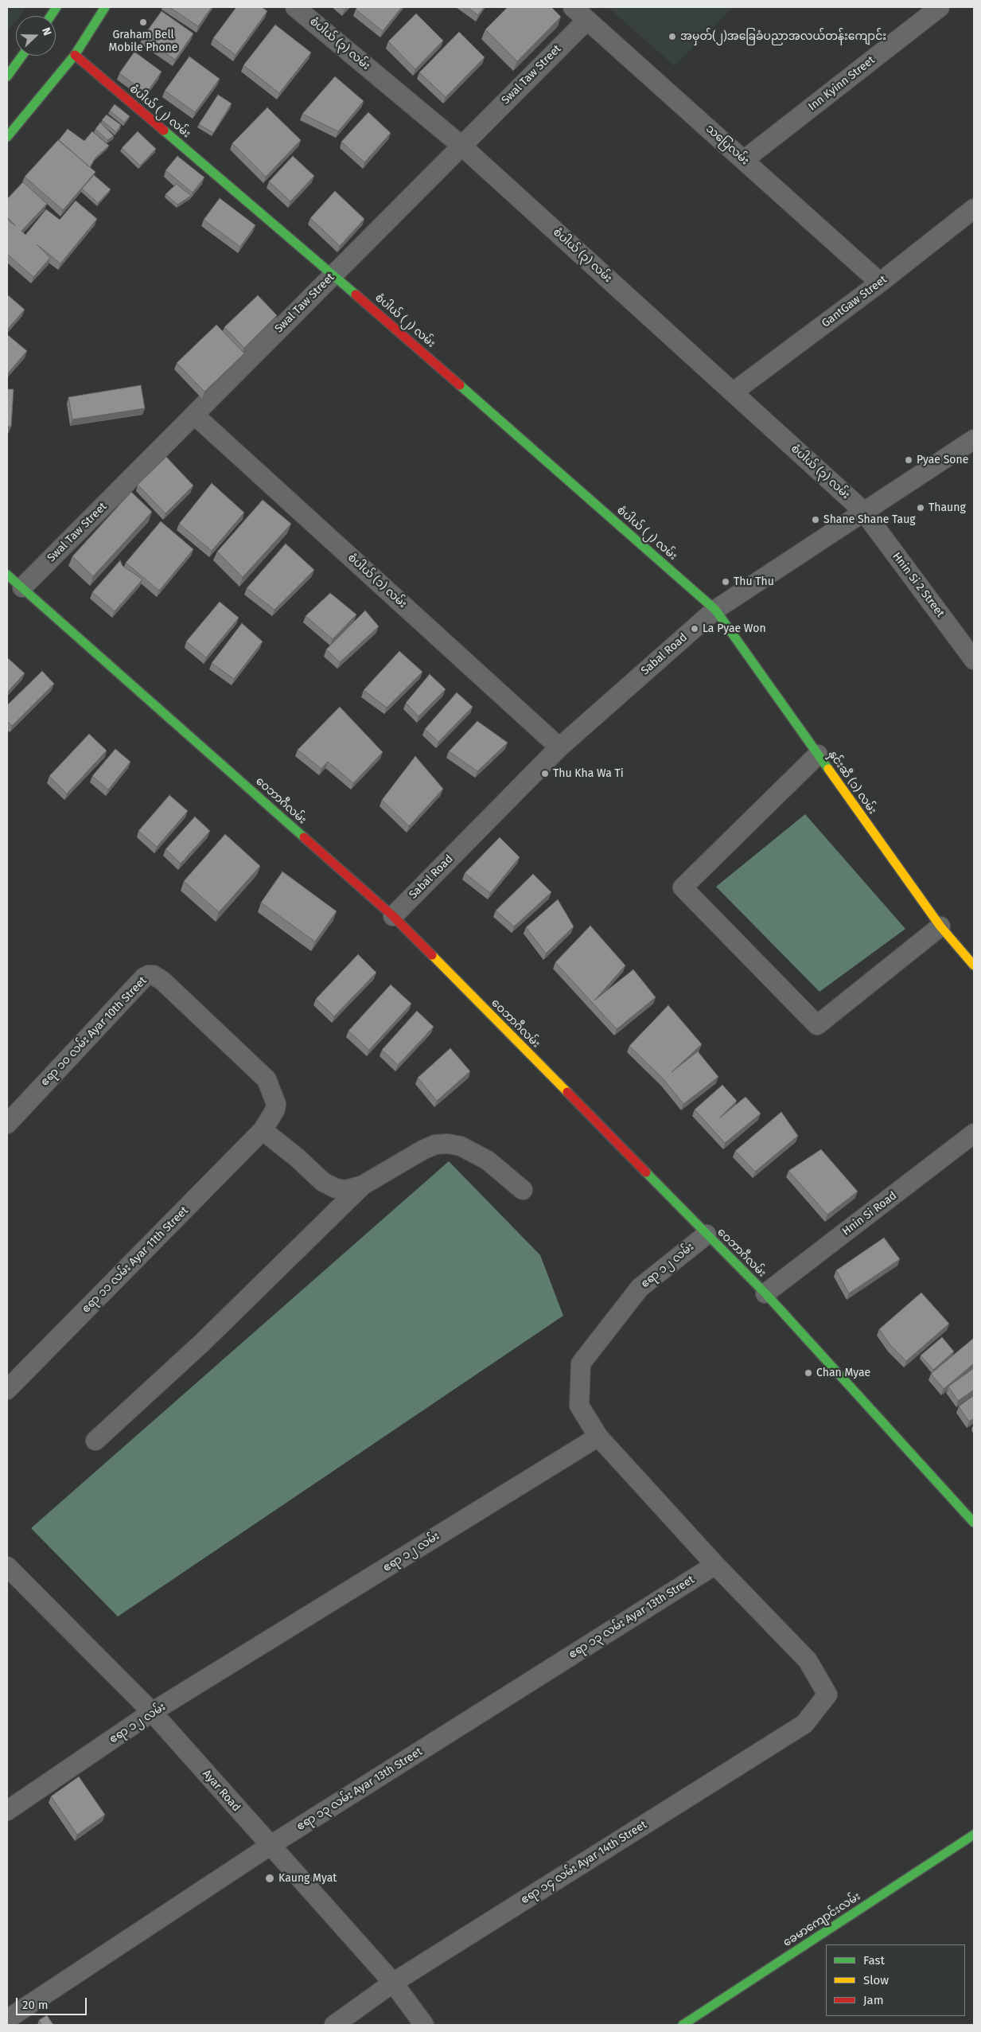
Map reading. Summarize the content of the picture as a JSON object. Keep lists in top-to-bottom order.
{
  "streets": {
    "street": [
      "စံပါယ် (၃) လမ်း",
      "Swal Taw Street",
      "Inn Kyinn Street",
      "စံပါယ် (၂) လမ်း",
      "သပြေလမ်း",
      "GantGaw Street",
      "စံပါယ် (၁) လမ်း",
      "Hnin Si 2 Street",
      "Sabal Road",
      "နှင်းဆီ (၁) လမ်း",
      "ဝေဘာဂီလမ်း",
      "ဧရာ ၁၀ လမ်း Ayar 10th Street",
      "Hnin Si Road",
      "ဧရာ ၁၁ လမ်း Ayar 11th Street",
      "ဧရာ ၁၂ လမ်း",
      "ဧရာ ၁၃ လမ်း Ayar 13th Street",
      "Ayar Road",
      "ဧရာ ၁၄ လမ်း Ayar 14th Street",
      "ခေမာကျောင်းလမ်း"
    ]
  },
  "crossings": [
    ["စံပါယ် (၃) လမ်း", "Swal Taw Street"],
    ["စံပါယ် (၃) လမ်း", "GantGaw Street"],
    ["စံပါယ် (၃) လမ်း", "Hnin Si 2 Street"],
    ["စံပါယ် (၃) လမ်း", "Sabal Road"],
    ["Swal Taw Street", "စံပါယ် (၂) လမ်း"],
    ["Swal Taw Street", "သပြေလမ်း"],
    ["Swal Taw Street", "စံပါယ် (၁) လမ်း"],
    ["Swal Taw Street", "ဝေဘာဂီလမ်း"],
    ["Inn Kyinn Street", "သပြေလမ်း"],
    ["စံပါယ် (၂) လမ်း", "Sabal Road"],
    ["စံပါယ် (၂) လမ်း", "နှင်းဆီ (၁) လမ်း"],
    ["သပြေလမ်း", "GantGaw Street"],
    ["စံပါယ် (၁) လမ်း", "Sabal Road"],
    ["Hnin Si 2 Street", "Sabal Road"],
    ["Sabal Road", "နှင်းဆီ (၁) လမ်း"],
    ["Sabal Road", "ဝေဘာဂီလမ်း"],
    ["ဝေဘာဂီလမ်း", "Hnin Si Road"],
    ["ဝေဘာဂီလမ်း", "ဧရာ ၁၂ လမ်း"],
    ["ဧရာ ၁၀ လမ်း Ayar 10th Street", "ဧရာ ၁၁ လမ်း Ayar 11th Street"],
    ["ဧရာ ၁၂ လမ်း", "Ayar Road"],
    ["ဧရာ ၁၃ လမ်း Ayar 13th Street", "Ayar Road"],
    ["ဧရာ ၁၃ လမ်း Ayar 13th Street", "ဧရာ ၁၄ လမ်း Ayar 14th Street"],
    ["Ayar Road", "ဧရာ ၁၄ လမ်း Ayar 14th Street"]
  ],
  "places": [
    "Graham Bell Mobile Phone",
    "အမှတ်(၂)အခြေခံပညာအလယ်တန်းကျောင်း",
    "Pyae Sone",
    "Thaung",
    "Shane Shane Taug",
    "Thu Thu",
    "La Pyae Won",
    "Thu Kha Wa Ti",
    "Chan Myae",
    "Kaung Myat"
  ],
  "legend": ["Fast", "Slow", "Jam"],
  "scale_bar": "20 m",
  "north": "right"
}
